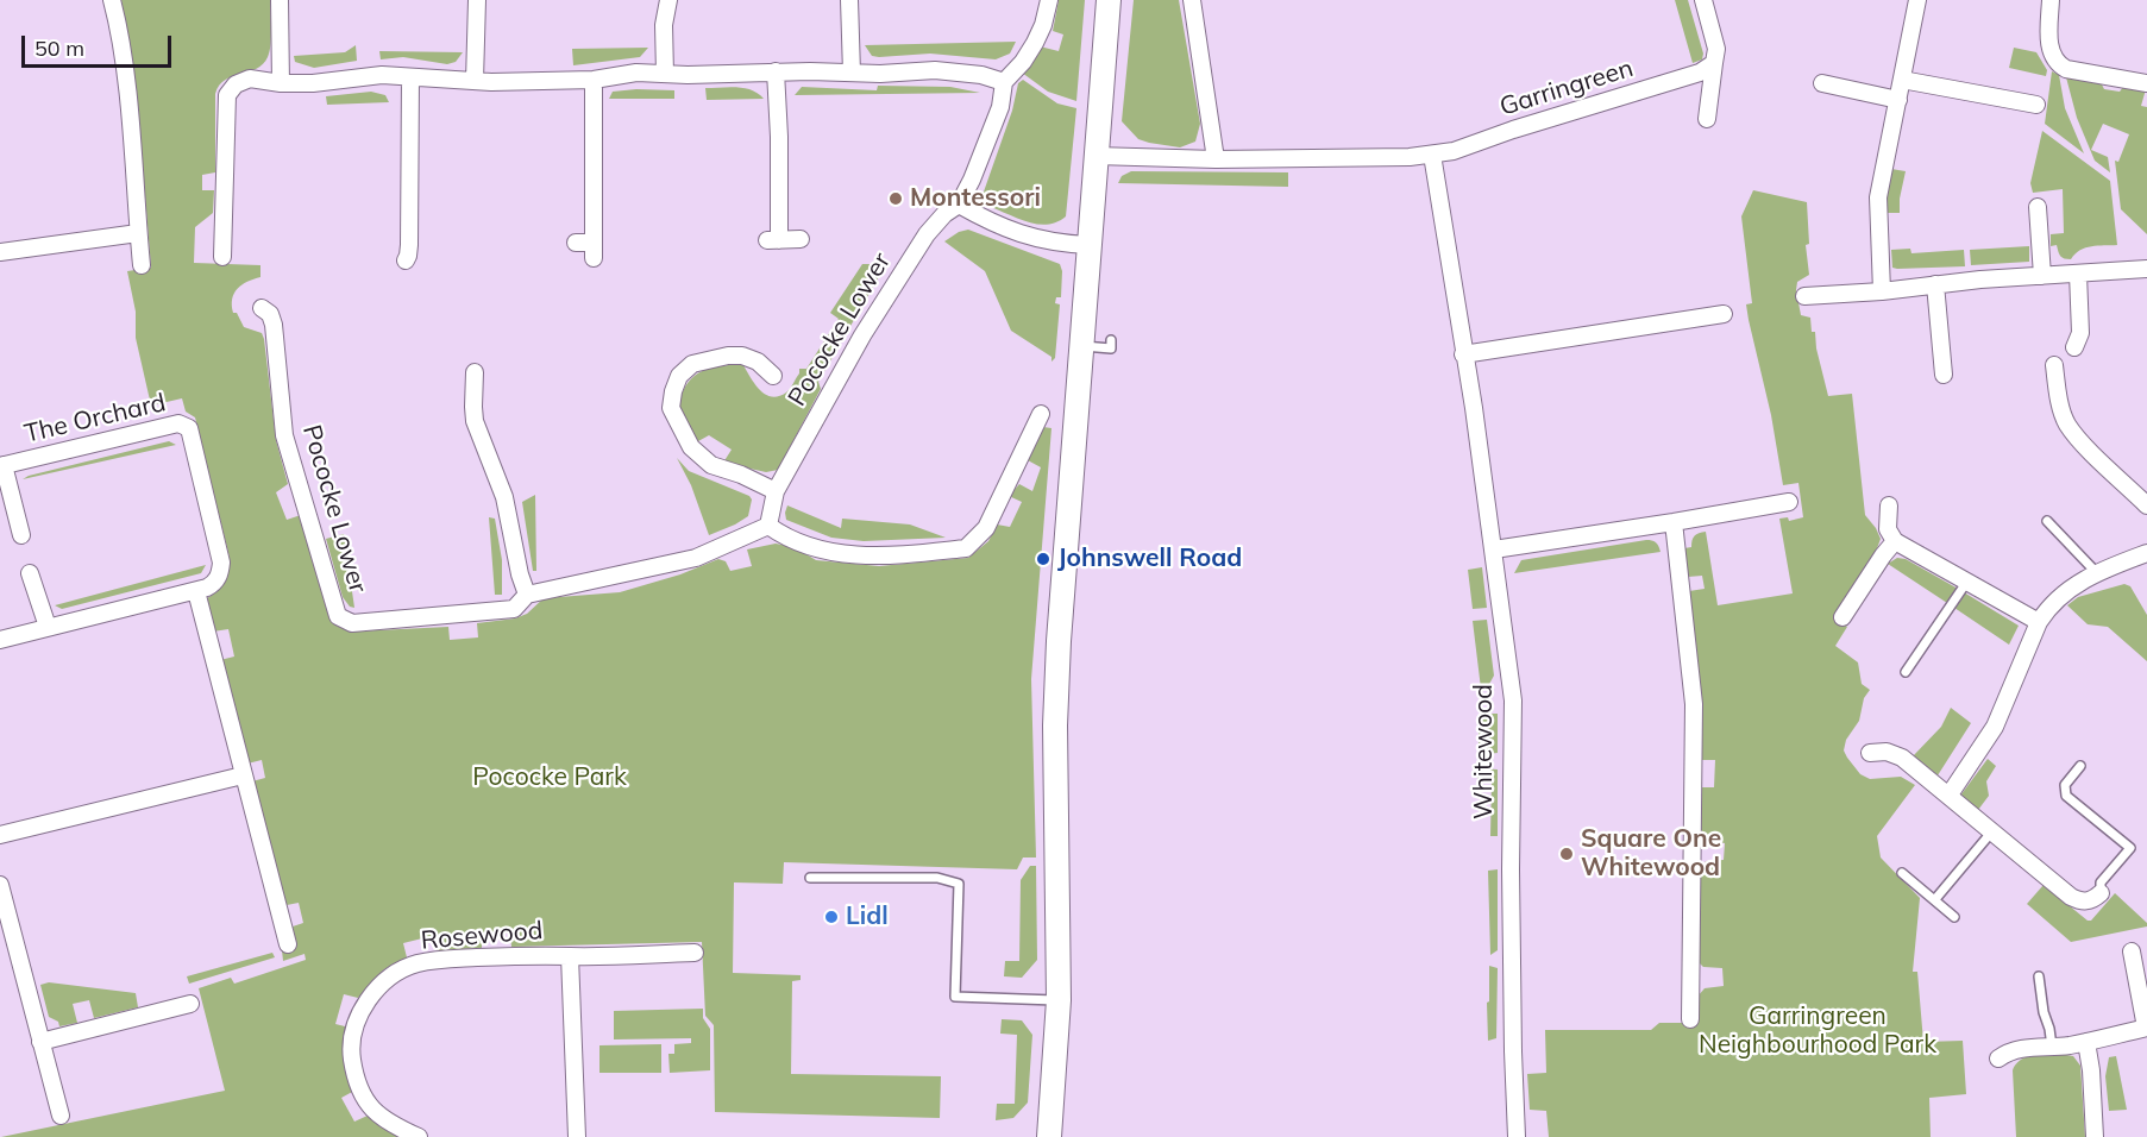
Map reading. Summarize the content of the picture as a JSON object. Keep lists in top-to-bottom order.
{
  "streets": {
    "street": [
      "Garringreen",
      "Pococke Lower",
      "The Orchard",
      "Whitewood",
      "Rosewood"
    ]
  },
  "parks": ["Pococke Park", "Garringreen Neighbourhood Park"],
  "places": [
    "Montessori",
    "Johnswell Road",
    "Square One Whitewood",
    "Lidl"
  ],
  "scale_bar": "50 m"
}
